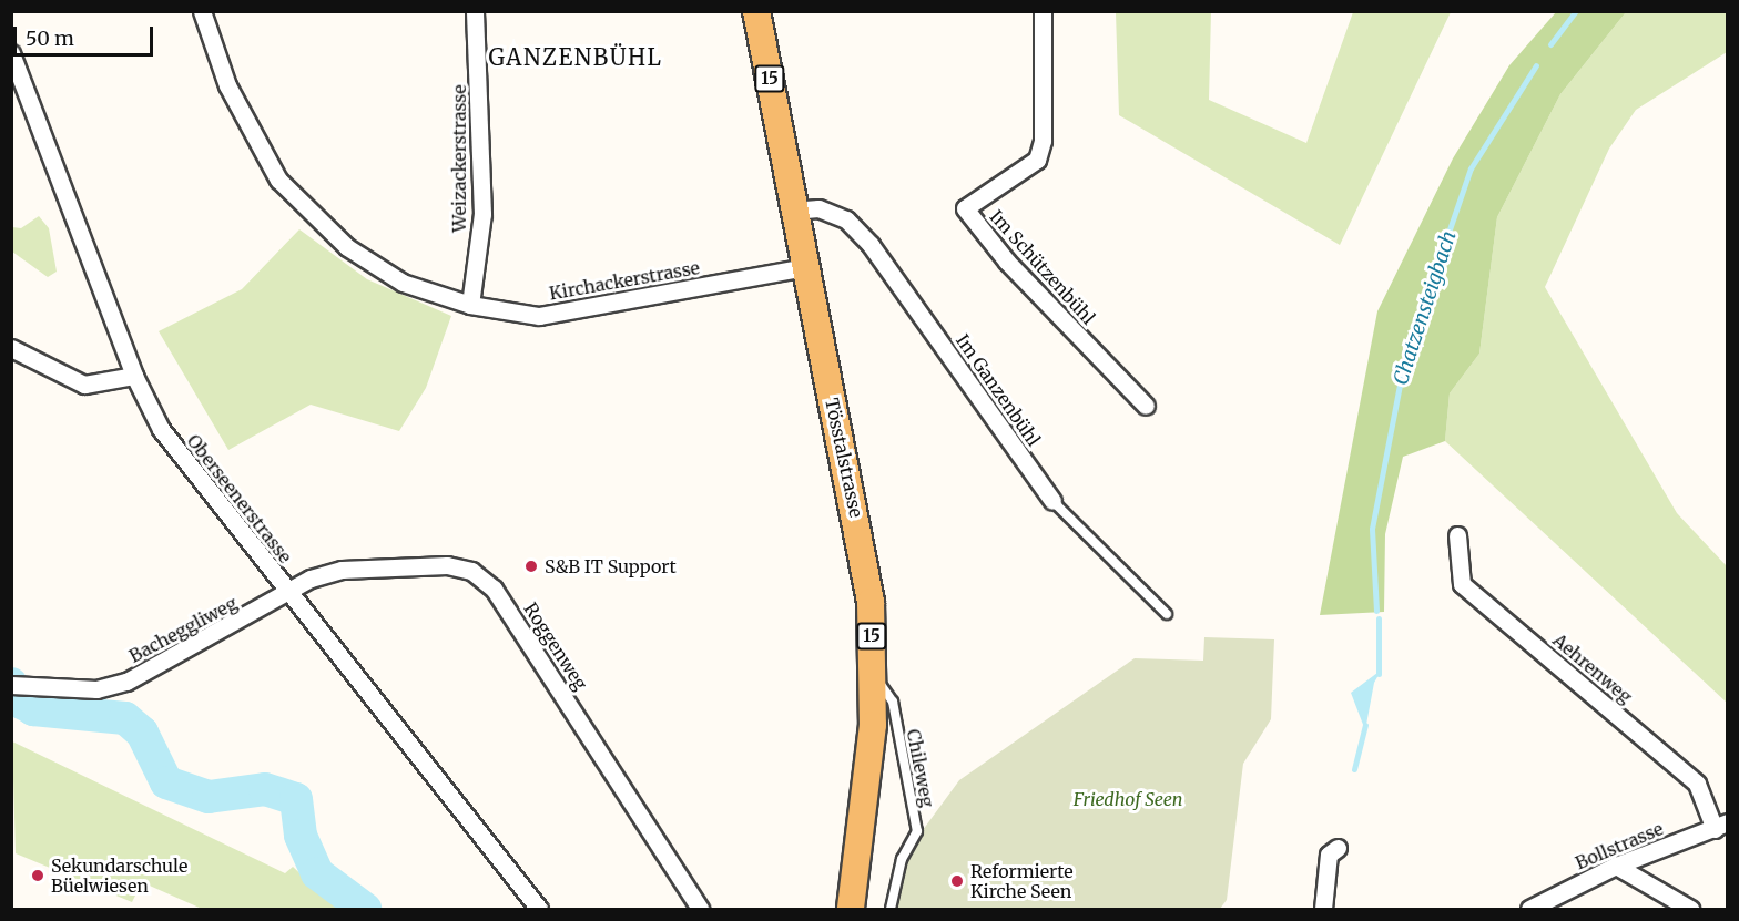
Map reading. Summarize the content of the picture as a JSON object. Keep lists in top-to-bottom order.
{
  "streets": {
    "main road": ["15", "Tösstalstrasse"],
    "street": [
      "Weizackerstrasse",
      "Im Schützenbühl",
      "Kirchackerstrasse",
      "Im Ganzenbühl",
      "Oberseenerstrasse",
      "Bacheggliweg",
      "Roggenweg",
      "Aehrenweg",
      "Bollstrasse"
    ],
    "lane": ["Chileweg"]
  },
  "crossings": [
    ["Weizackerstrasse", "Kirchackerstrasse"],
    ["Kirchackerstrasse", "Tösstalstrasse"],
    ["Im Ganzenbühl", "Tösstalstrasse"],
    ["Tösstalstrasse", "Chileweg"],
    ["Oberseenerstrasse", "Bacheggliweg"],
    ["Oberseenerstrasse", "Roggenweg"],
    ["Bacheggliweg", "Roggenweg"],
    ["Aehrenweg", "Bollstrasse"]
  ],
  "districts": ["GANZENBÜHL"],
  "water": ["Chatzensteigbach"],
  "parks": ["Friedhof Seen"],
  "places": ["S&B IT Support", "Sekundarschule Büelwiesen", "Reformierte Kirche Seen"],
  "scale_bar": "50 m"
}
